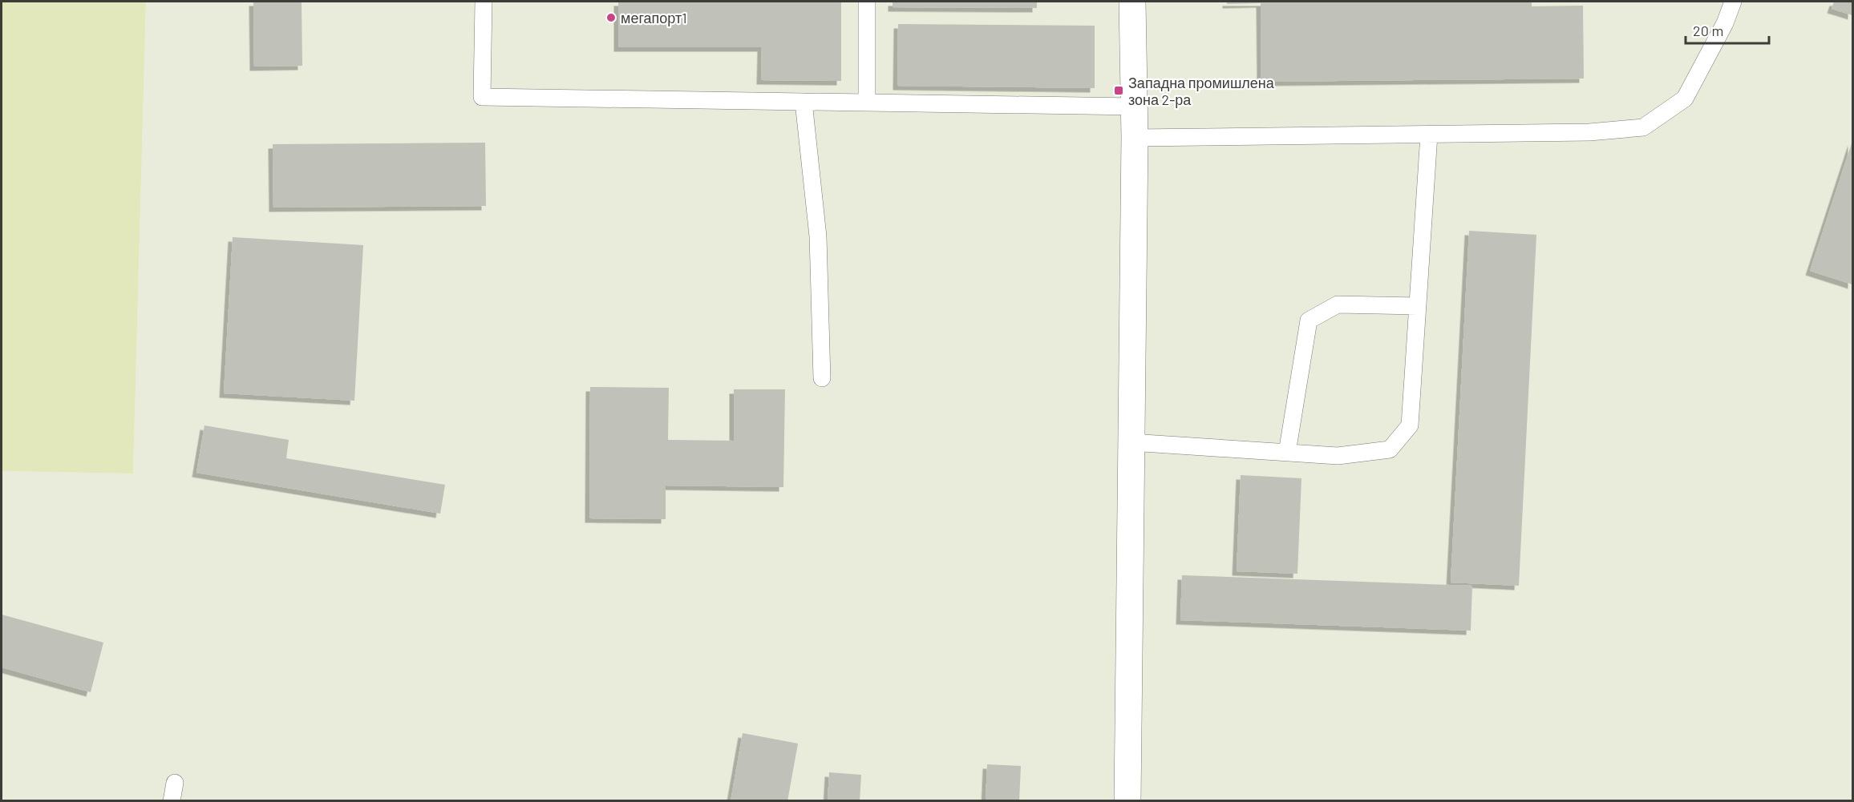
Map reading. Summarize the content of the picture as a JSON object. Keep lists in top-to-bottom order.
{
  "places": {
    "other": ["мегапорт1"],
    "transit": ["Западна промишлена зона 2-ра"]
  },
  "scale_bar": "20 m"
}
